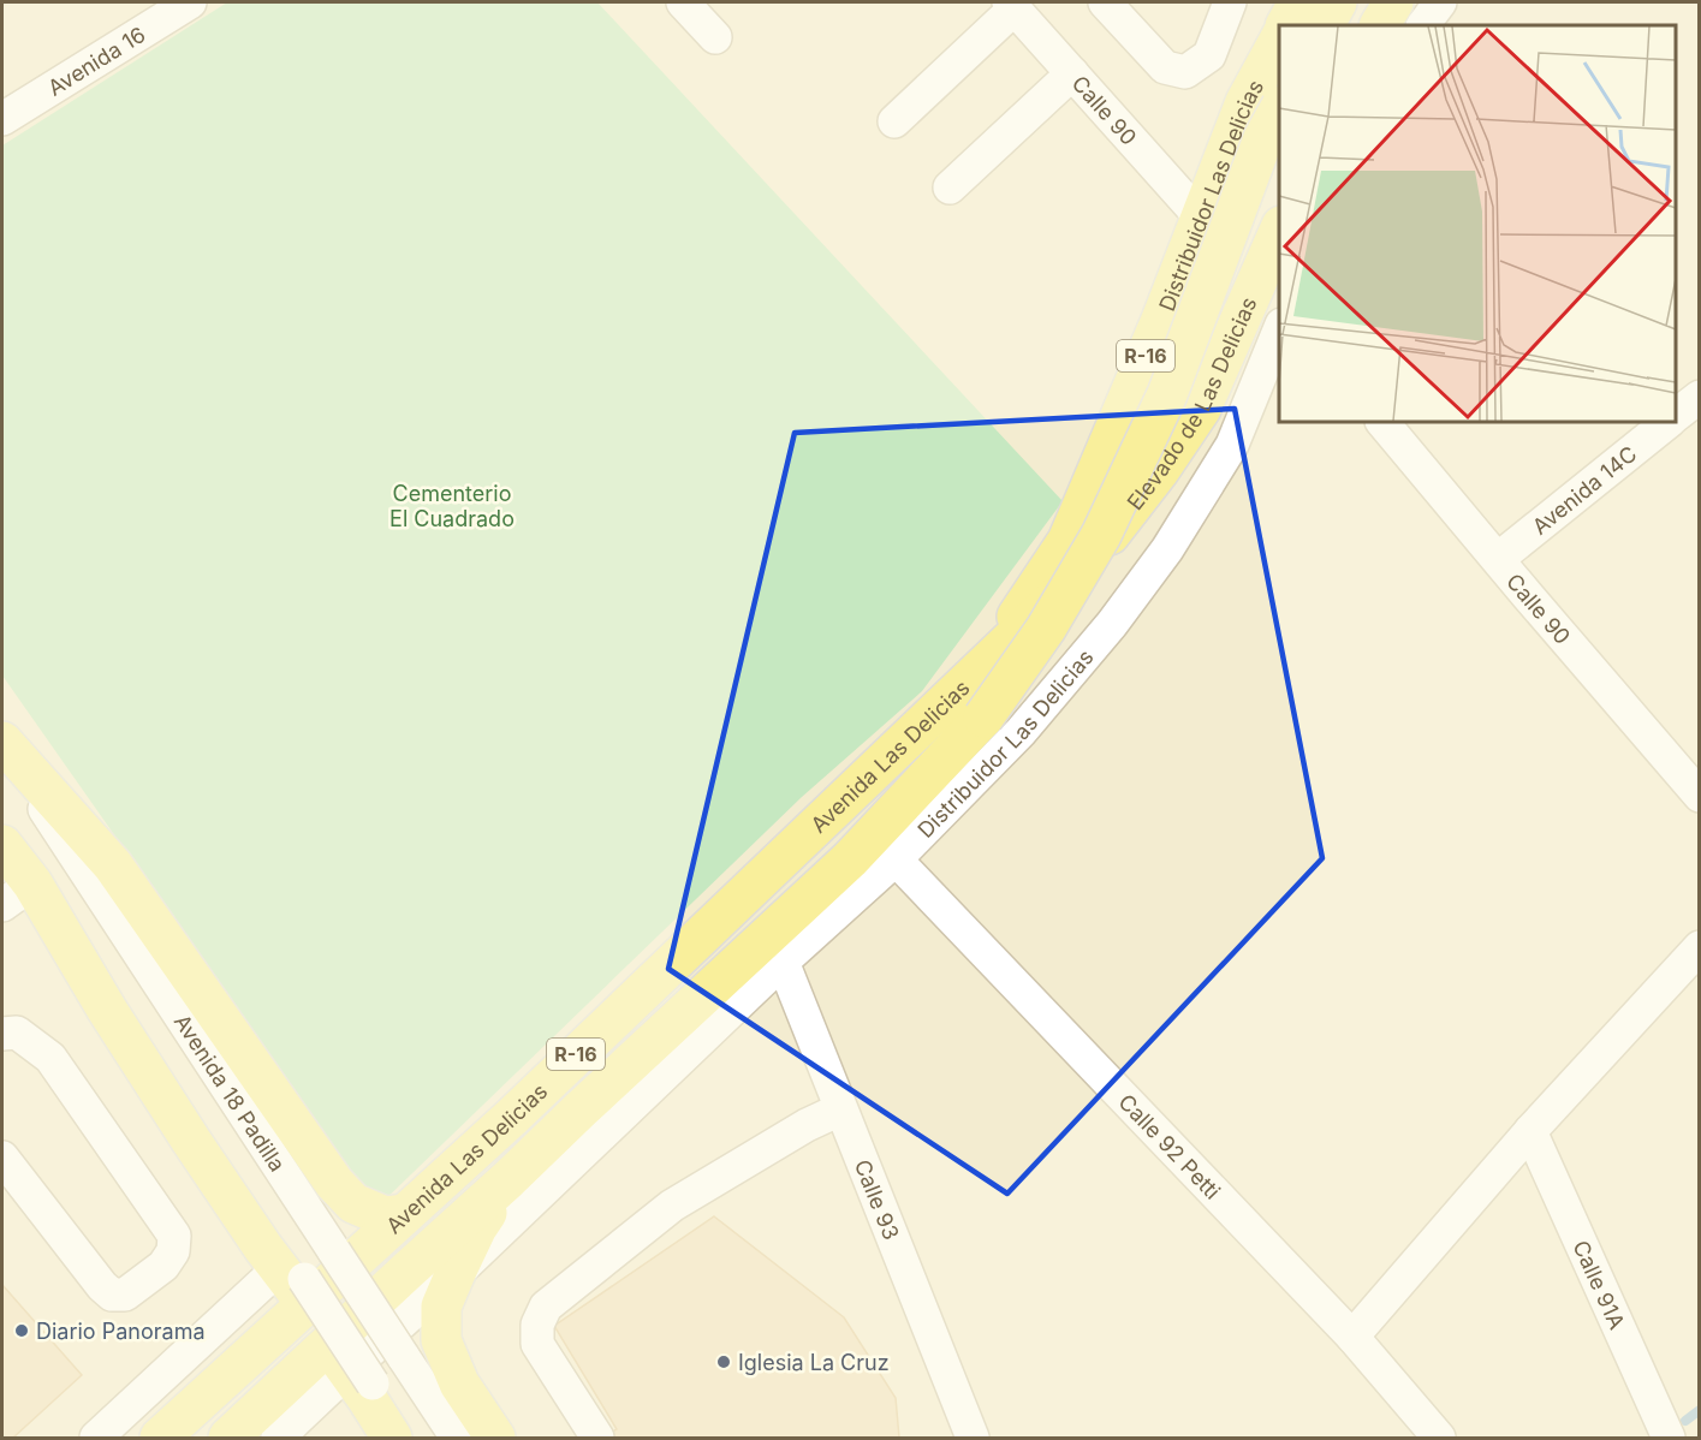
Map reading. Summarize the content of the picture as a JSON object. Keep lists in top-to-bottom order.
{
  "streets": {
    "main road": [
      "Distribuidor Las Delicias",
      "R-16",
      "Elevado de Las Delicias",
      "Avenida Las Delicias"
    ],
    "street": [
      "Avenida 16",
      "Calle 90",
      "Avenida 14C",
      "Avenida 18 Padilla",
      "Calle 92 Petti",
      "Calle 93",
      "Calle 91A"
    ]
  },
  "crossings": [
    ["Calle 90", "Distribuidor Las Delicias"],
    ["Calle 90", "Avenida 14C"],
    ["Distribuidor Las Delicias", "Elevado de Las Delicias"],
    ["Distribuidor Las Delicias", "Avenida Las Delicias"],
    ["Distribuidor Las Delicias", "Calle 92 Petti"],
    ["Elevado de Las Delicias", "Avenida Las Delicias"]
  ],
  "parks": ["Cementerio El Cuadrado"],
  "places": ["Diario Panorama", "Iglesia La Cruz"]
}
